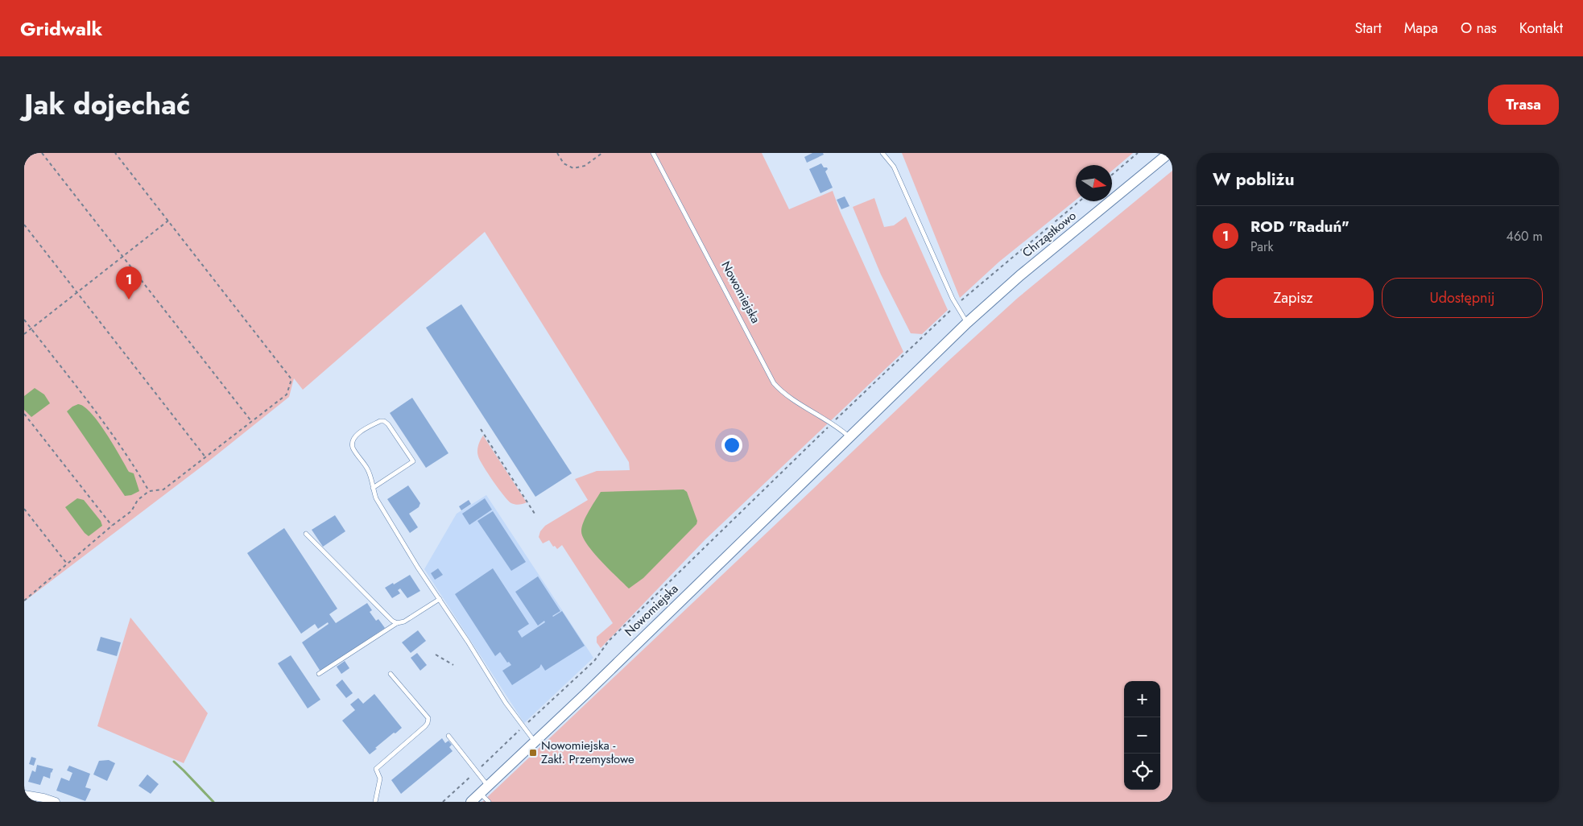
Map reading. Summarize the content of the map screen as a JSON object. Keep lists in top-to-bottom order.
{
  "streets": {
    "street": ["Chrząstkowo", "Nowomiejska"]
  },
  "crossings": [
    ["Chrząstkowo", "Nowomiejska"]
  ],
  "places": {
    "transit": ["Nowomiejska - Zakł. Przemysłowe"]
  },
  "north": "right",
  "page": {
    "header": "Gridwalk",
    "nav": [
      "Start",
      "Mapa",
      "O nas",
      "Kontakt"
    ],
    "title": "Jak dojechać",
    "buttons": [
      "Trasa",
      ["Zapisz", "Udostępnij"]
    ],
    "heading": "W pobliżu",
    "list": [
      {
        "mark": "1",
        "name": "ROD \"Raduń\"",
        "note": "Park",
        "value": "460 m"
      }
    ],
    "pins": "1",
    "map_buttons": ["+", "−"]
  }
}
